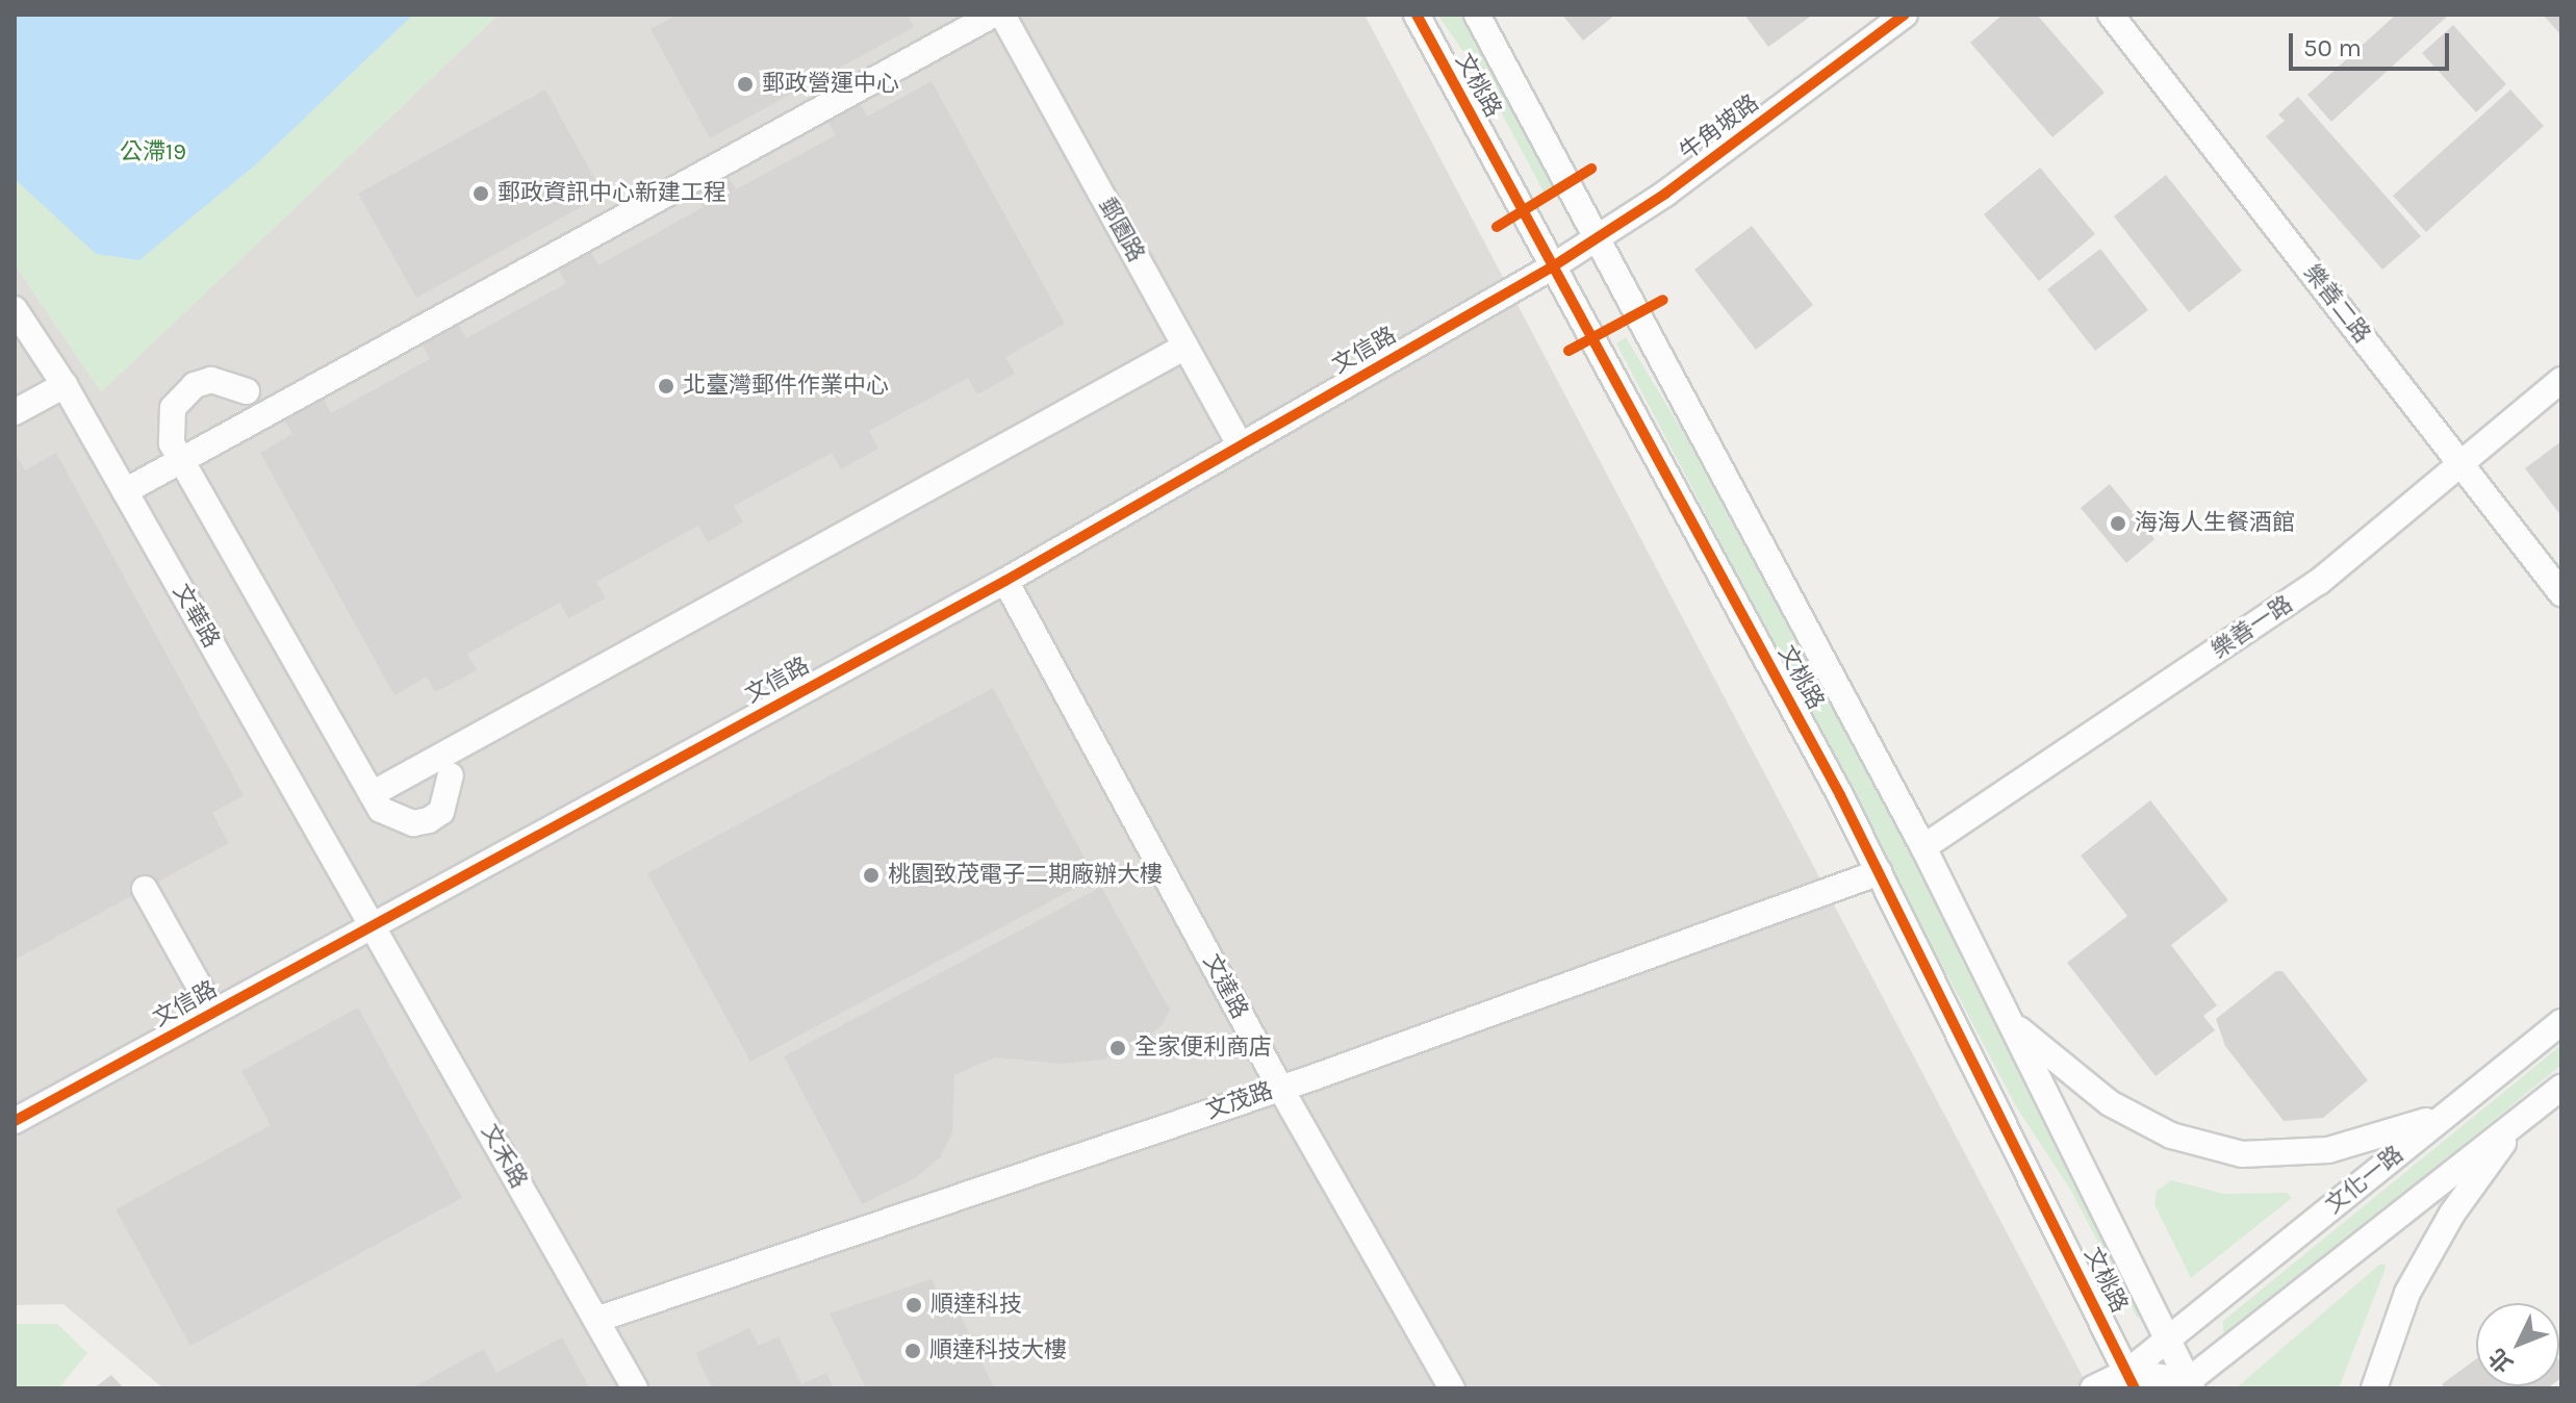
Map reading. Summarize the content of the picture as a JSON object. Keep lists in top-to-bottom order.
{
  "streets": {
    "street": [
      "文桃路",
      "牛角坡路",
      "郵園路",
      "樂善二路",
      "文信路",
      "文華路",
      "樂善一路",
      "文達路",
      "文茂路",
      "文禾路",
      "文化一路"
    ]
  },
  "crossings": [
    ["文桃路", "牛角坡路"],
    ["文桃路", "文信路"],
    ["文桃路", "樂善一路"],
    ["文桃路", "文茂路"],
    ["文桃路", "文化一路"],
    ["牛角坡路", "文信路"],
    ["郵園路", "文信路"],
    ["樂善二路", "樂善一路"],
    ["文信路", "文華路"],
    ["文信路", "文達路"],
    ["文信路", "文禾路"],
    ["文華路", "文禾路"],
    ["文達路", "文茂路"],
    ["文茂路", "文禾路"]
  ],
  "parks": ["公滯19"],
  "places": [
    "郵政營運中心",
    "郵政資訊中心新建工程",
    "北臺灣郵件作業中心",
    "海海人生餐酒館",
    "桃園致茂電子二期廠辦大樓",
    "全家便利商店",
    "順達科技",
    "順達科技大樓"
  ],
  "scale_bar": "50 m",
  "north": "bottom left"
}
